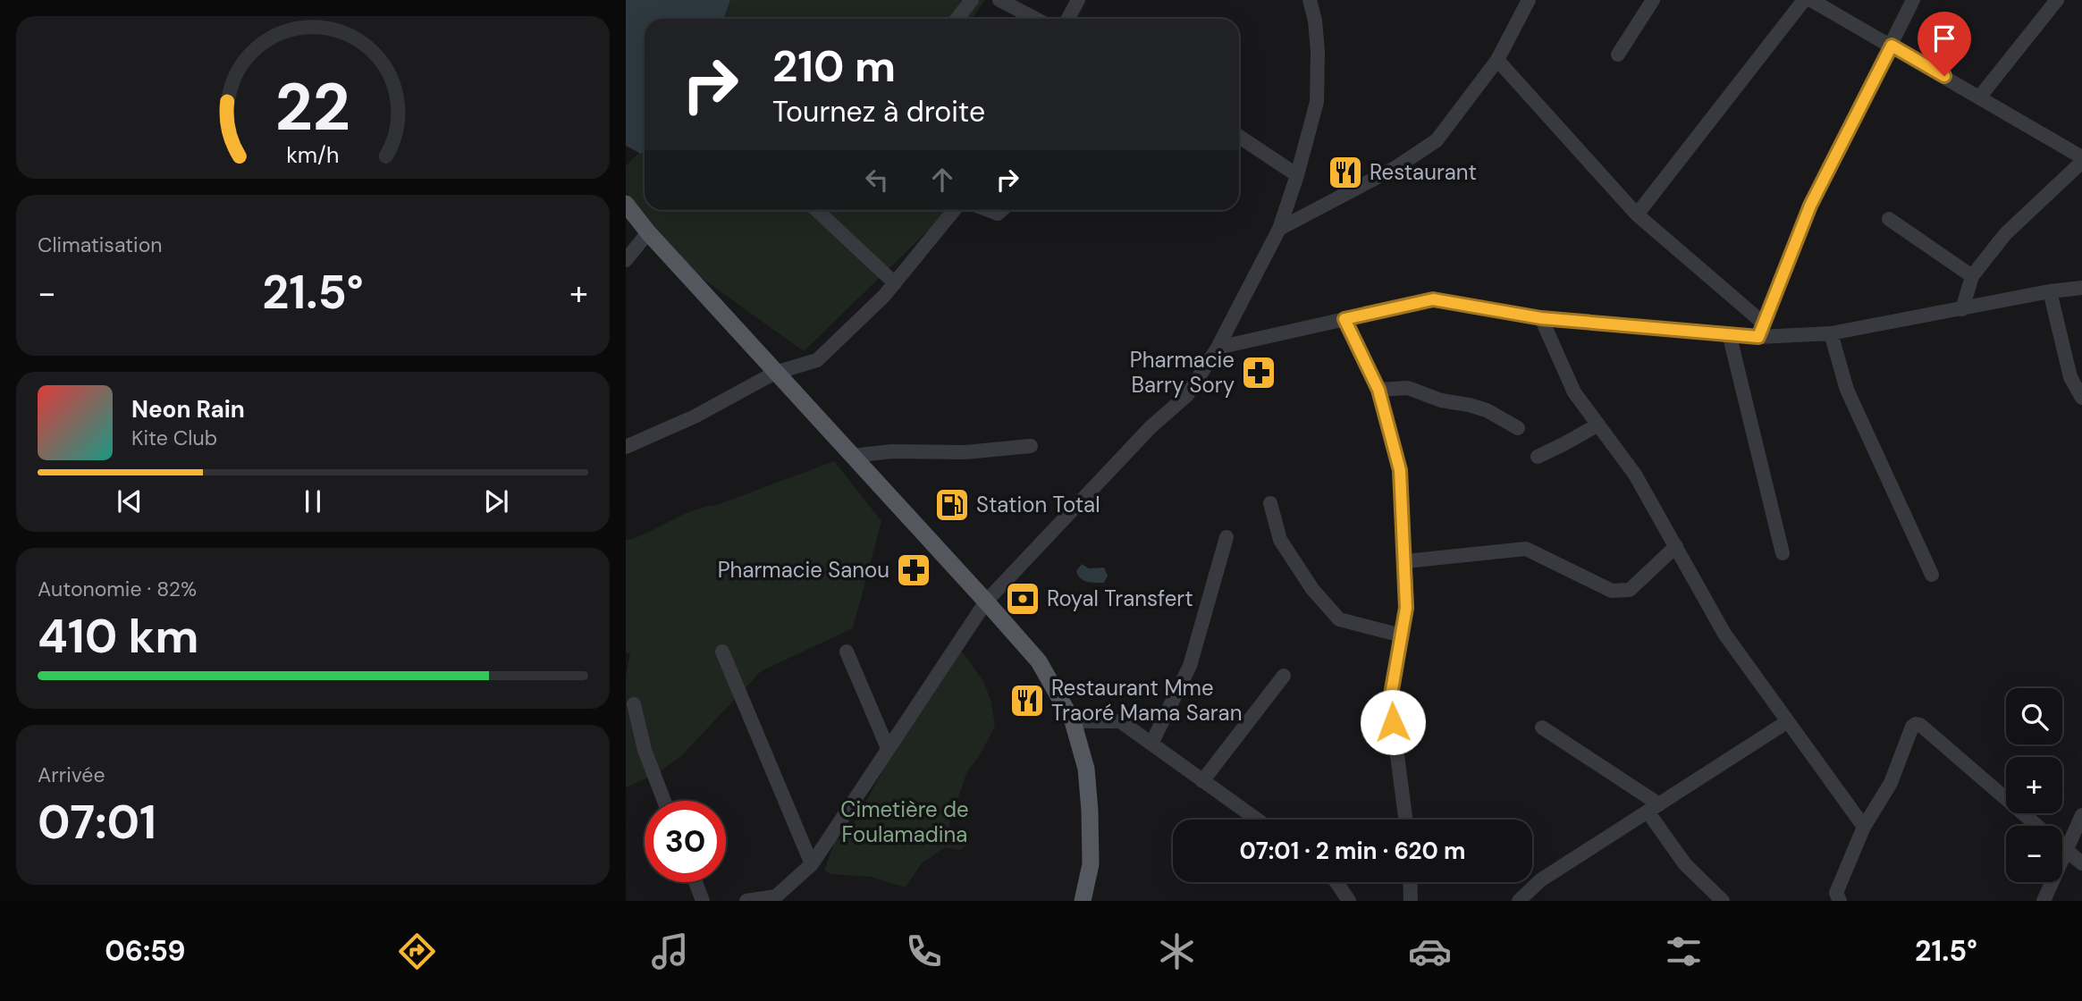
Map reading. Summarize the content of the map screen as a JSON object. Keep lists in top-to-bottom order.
{
  "parks": ["Cimetière de Foulamadina"],
  "places": {
    "restaurant": ["Restaurant", "Restaurant Mme Traoré Mama Saran"],
    "pharmacy": ["Pharmacie Barry Sory", "Pharmacie Sanou"],
    "fuel station": ["Station Total"],
    "bank": ["Royal Transfert"]
  },
  "page": {
    "turn": ["210 m", "Tournez à droite"],
    "tile": [
      "Climatisation",
      ["Autonomie · 82%", "410 km"],
      ["Arrivée", "07:01"]
    ],
    "heat": ["−", "21.5°", "+"],
    "song": ["Neon Rain", "Kite Club"],
    "map_buttons": ["+", "−"],
    "limit": "30",
    "trip": "07:01 · 2 min · 620 m",
    "tabs": ["06:59", "21.5°"],
    "gauge": ["22", "km/h"]
  }
}
